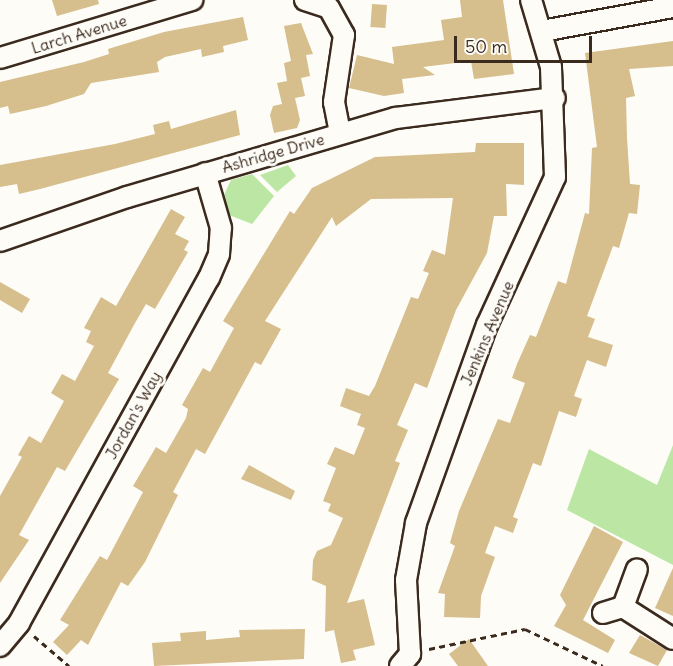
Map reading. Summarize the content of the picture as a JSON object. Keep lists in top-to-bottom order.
{
  "streets": {
    "street": [
      "Larch Avenue",
      "Ashridge Drive",
      "Jenkins Avenue",
      "Jordan's Way"
    ]
  },
  "crossings": [
    ["Ashridge Drive", "Jenkins Avenue"],
    ["Ashridge Drive", "Jordan's Way"]
  ],
  "scale_bar": "50 m"
}
